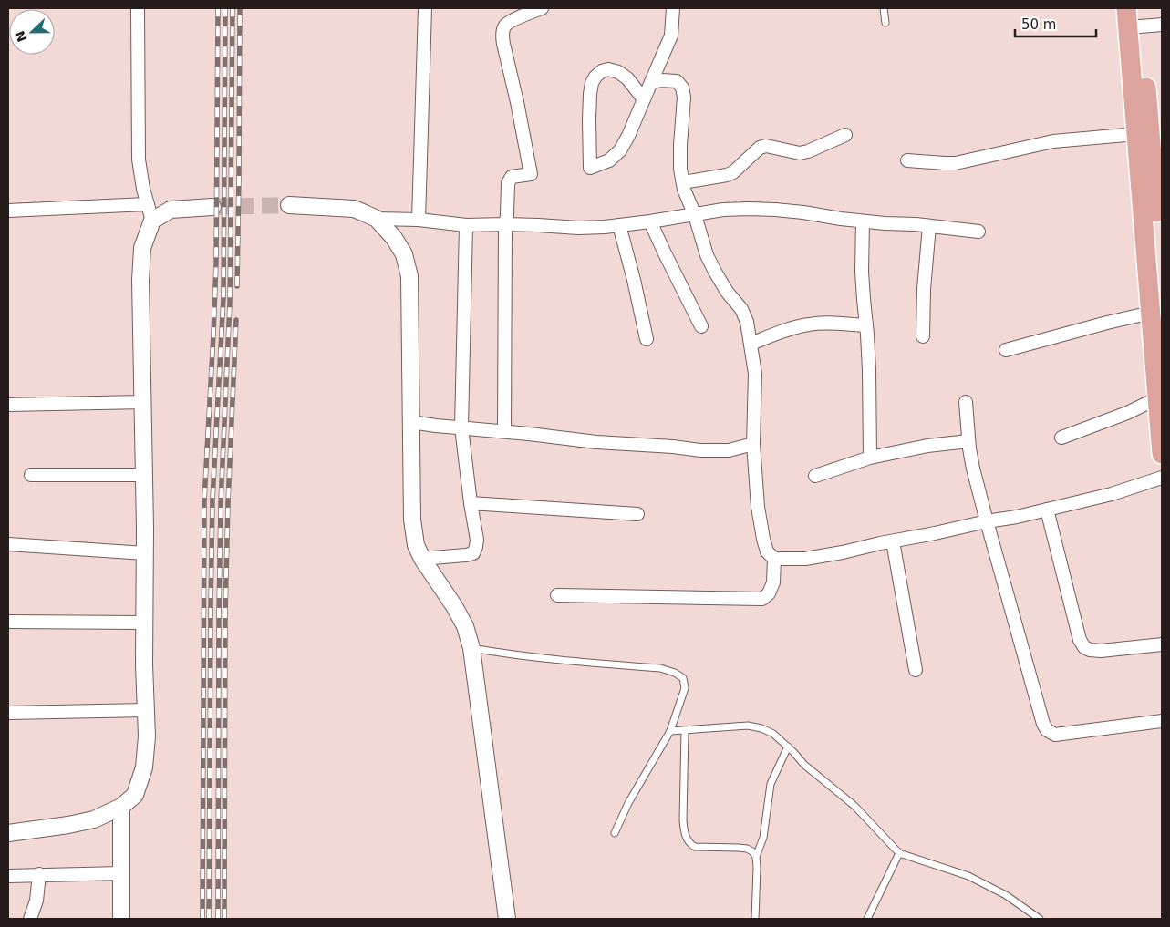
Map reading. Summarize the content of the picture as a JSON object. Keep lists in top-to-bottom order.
{
  "scale_bar": "50 m",
  "north": "left"
}
